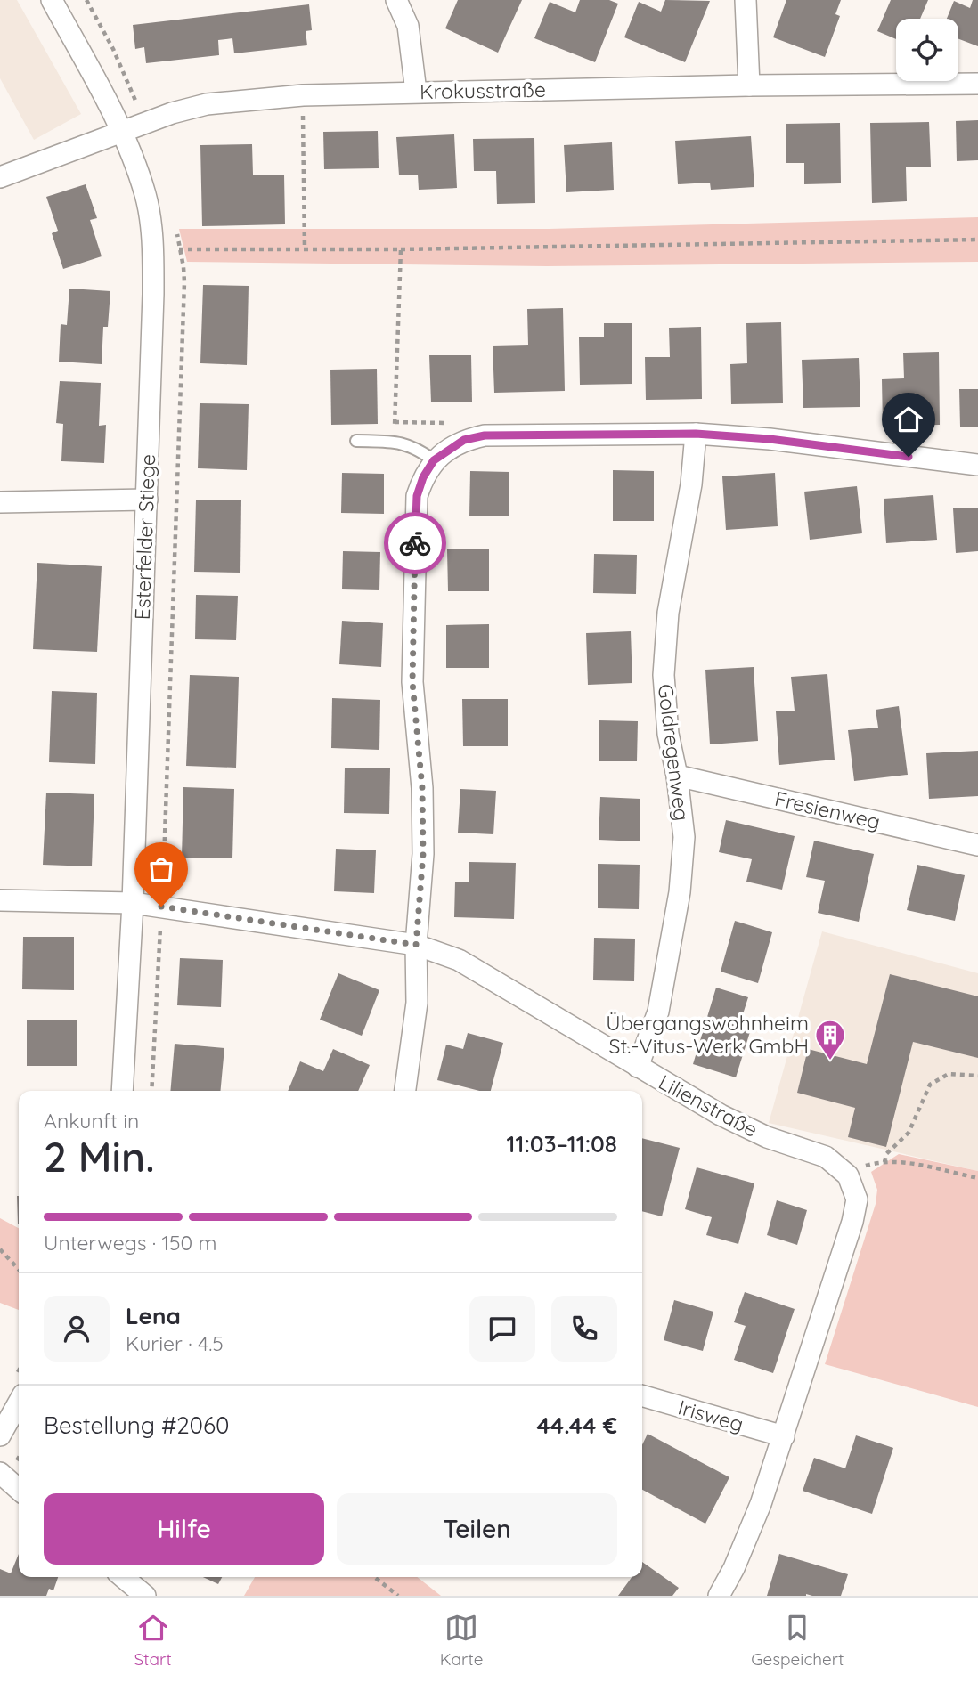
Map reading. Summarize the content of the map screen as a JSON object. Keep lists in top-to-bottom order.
{
  "streets": {
    "street": [
      "Krokusstraße",
      "Esterfelder Stiege",
      "Goldregenweg",
      "Fresienweg",
      "Lilienstraße",
      "Irisweg"
    ]
  },
  "crossings": [
    ["Krokusstraße", "Esterfelder Stiege"],
    ["Esterfelder Stiege", "Lilienstraße"],
    ["Goldregenweg", "Fresienweg"],
    ["Goldregenweg", "Lilienstraße"]
  ],
  "places": {
    "building": ["Übergangswohnheim St.-Vitus-Werk GmbH"]
  },
  "page": {
    "heading": ["2 Min.", "Ankunft in", "11:03–11:08"],
    "panel": [
      "Lena",
      "Kurier · 4.5",
      "Bestellung #2060",
      "44.44 €"
    ],
    "bar": "Unterwegs · 150 m",
    "buttons": ["Hilfe", "Teilen"],
    "tabs": ["Start", "Karte", "Gespeichert"]
  }
}
